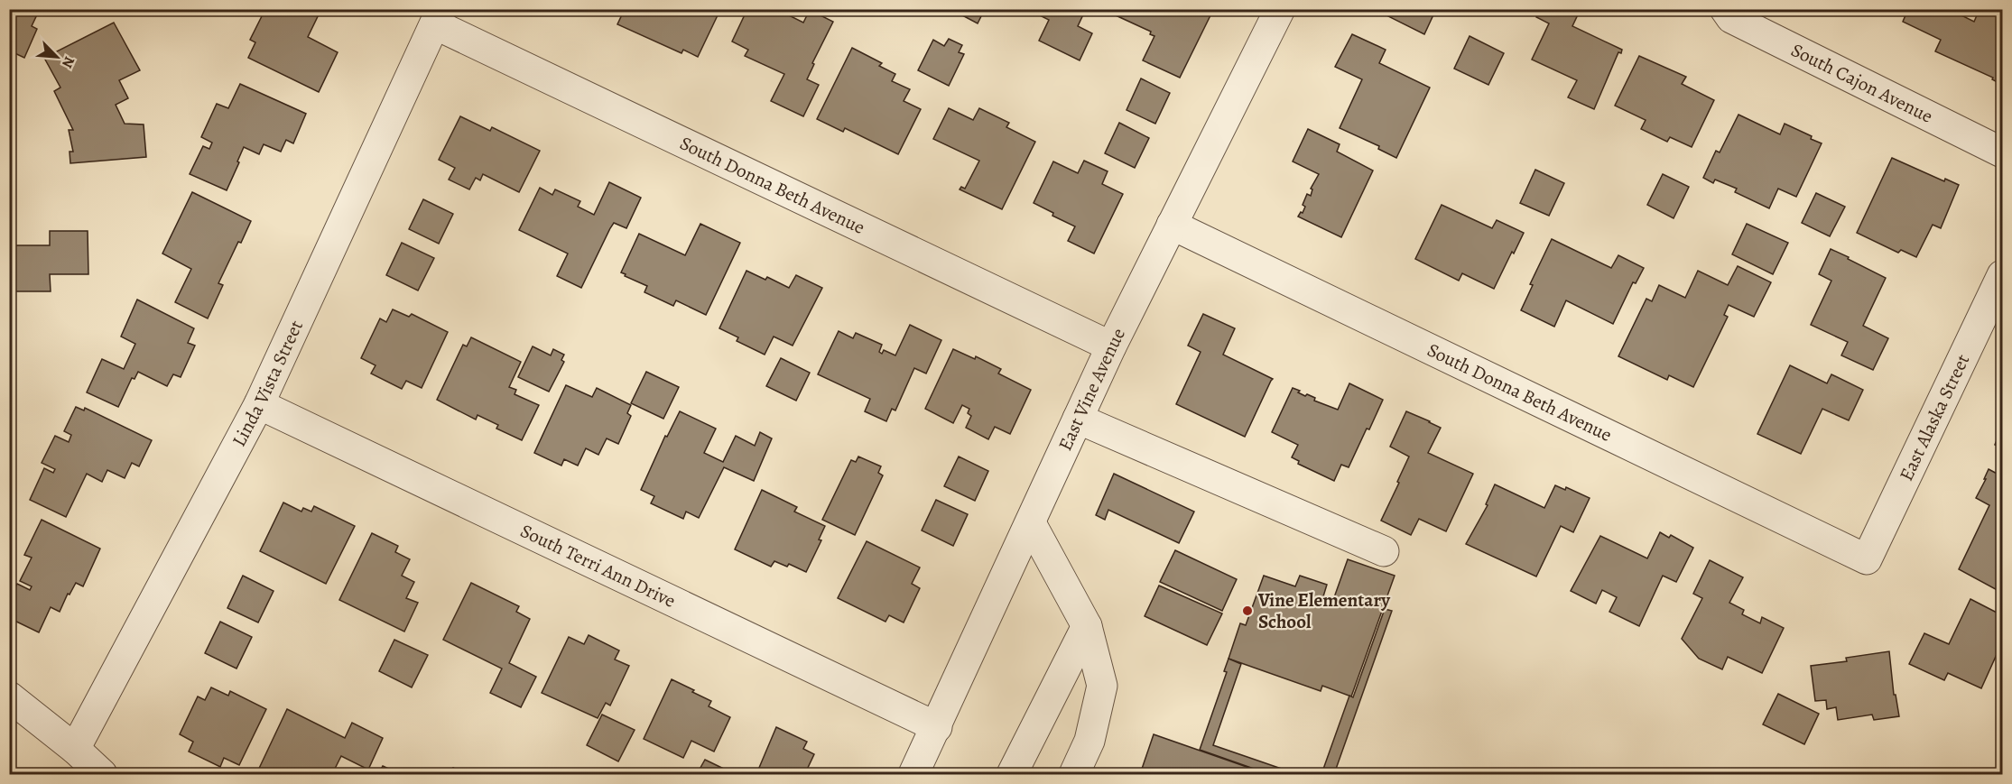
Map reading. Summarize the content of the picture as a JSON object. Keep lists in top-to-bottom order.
{
  "streets": {
    "street": [
      "South Cajon Avenue",
      "South Donna Beth Avenue",
      "Linda Vista Street",
      "East Vine Avenue",
      "East Alaska Street",
      "South Terri Ann Drive"
    ]
  },
  "crossings": [
    ["South Donna Beth Avenue", "Linda Vista Street"],
    ["South Donna Beth Avenue", "East Vine Avenue"],
    ["South Donna Beth Avenue", "East Alaska Street"],
    ["Linda Vista Street", "South Terri Ann Drive"],
    ["East Vine Avenue", "South Terri Ann Drive"]
  ],
  "places": ["Vine Elementary School"],
  "north": "bottom right"
}
